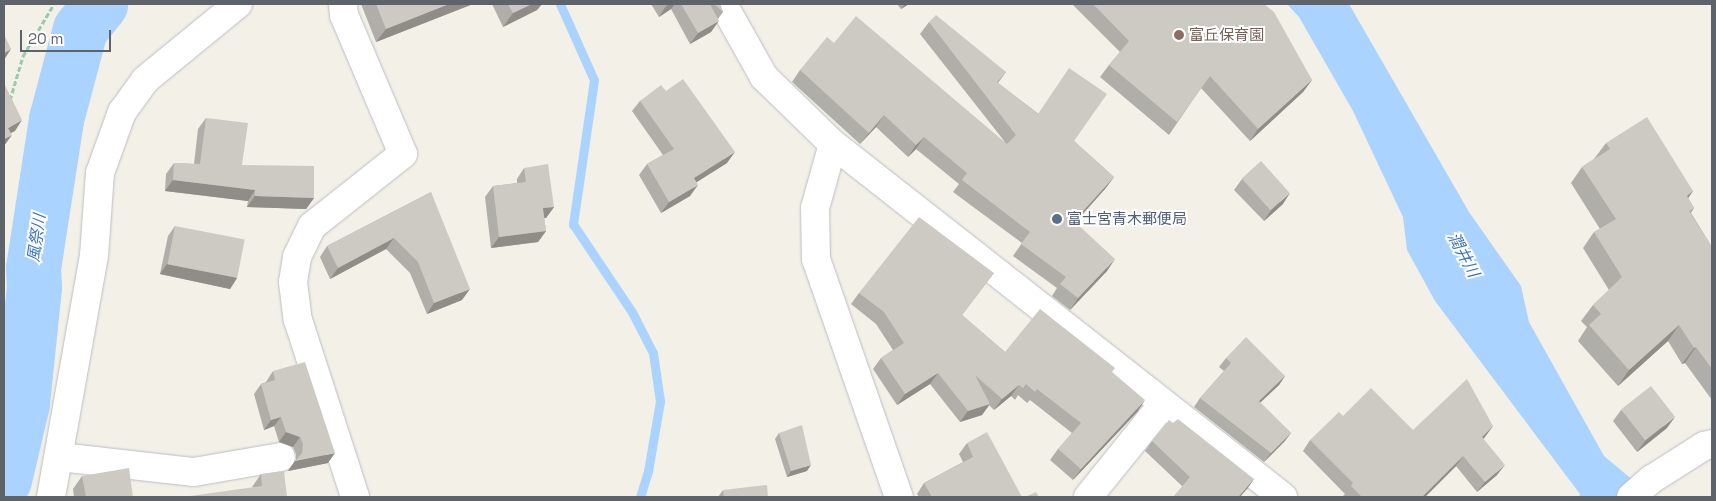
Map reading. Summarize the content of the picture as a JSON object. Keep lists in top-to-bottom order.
{
  "water": ["風祭川", "潤井川"],
  "places": ["富丘保育園", "富士宮青木郵便局"],
  "scale_bar": "20 m"
}
